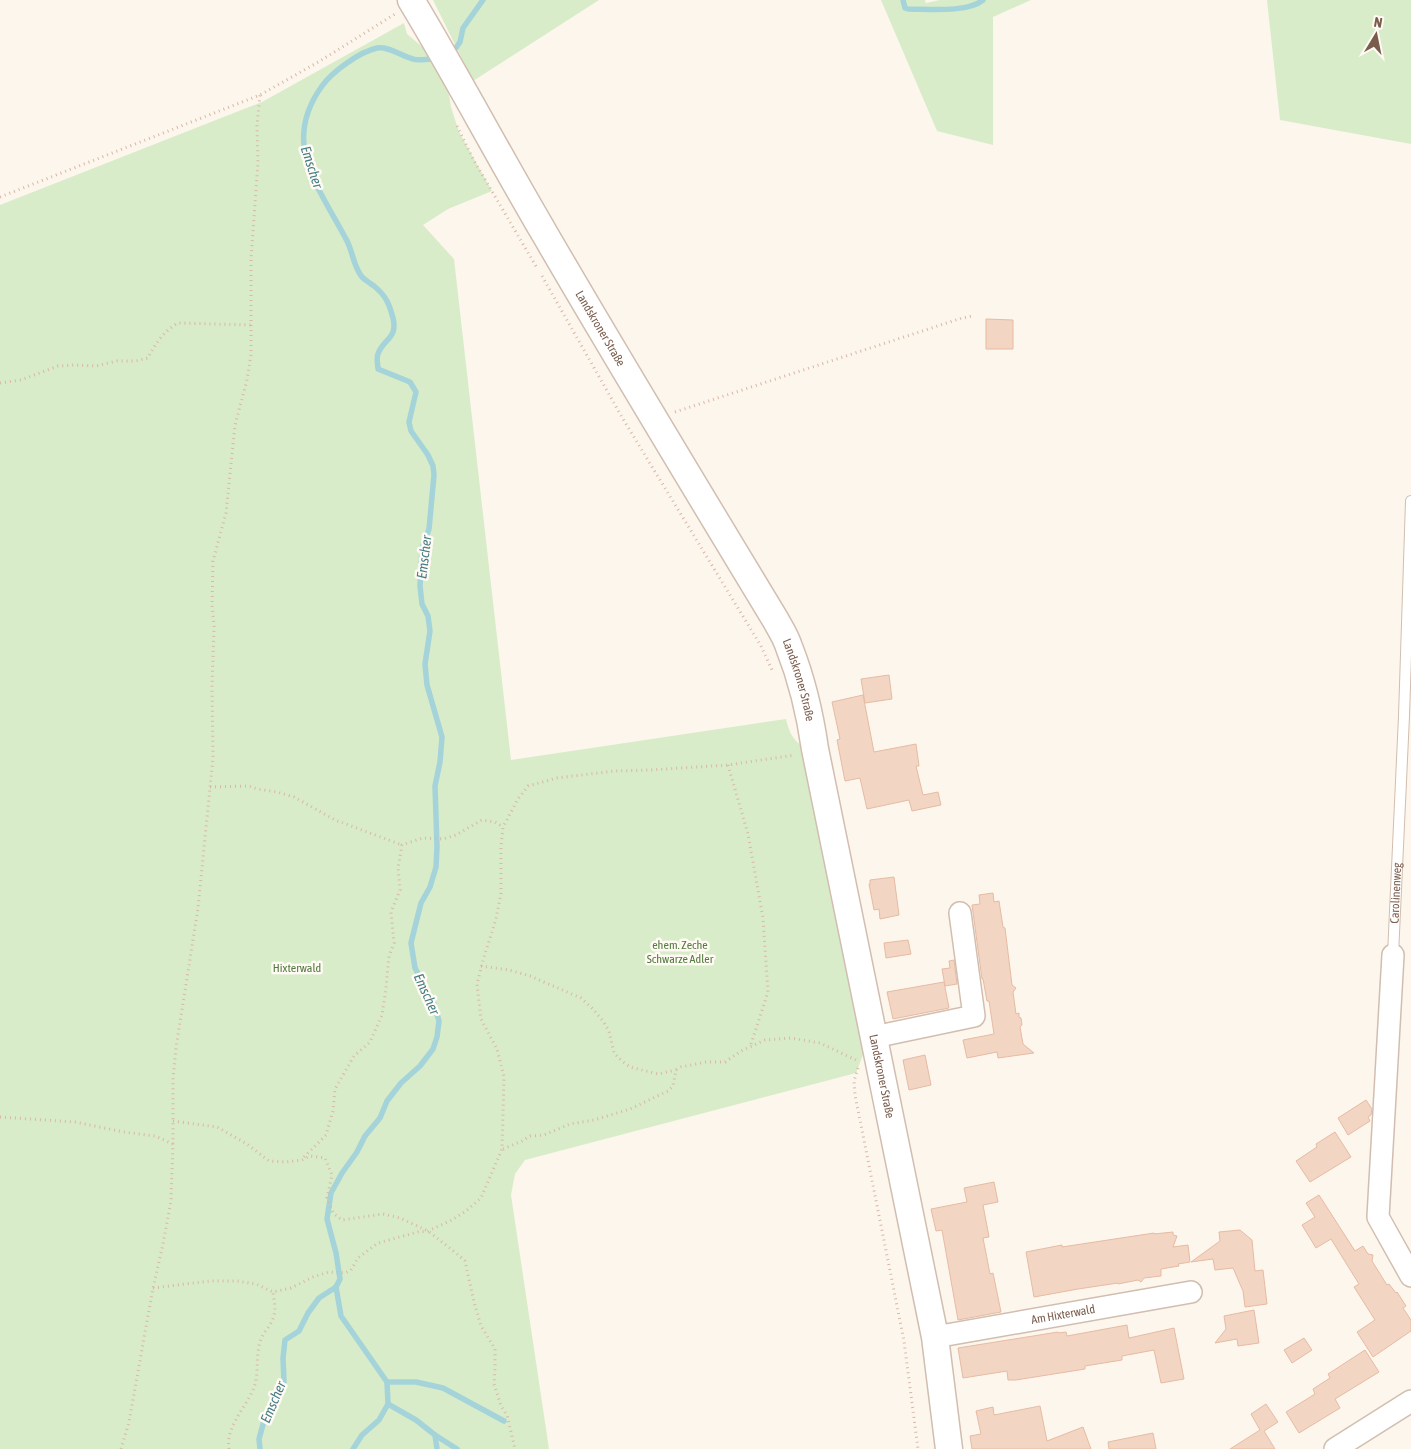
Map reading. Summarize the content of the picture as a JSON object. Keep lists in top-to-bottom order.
{
  "streets": {
    "street": ["Landskroner Straße", "Carolinenweg", "Am Hixterwald"]
  },
  "crossings": [
    ["Landskroner Straße", "Am Hixterwald"]
  ],
  "water": ["Emscher"],
  "parks": ["ehem. Zeche Schwarze Adler", "Hixterwald"],
  "north": "top"
}
